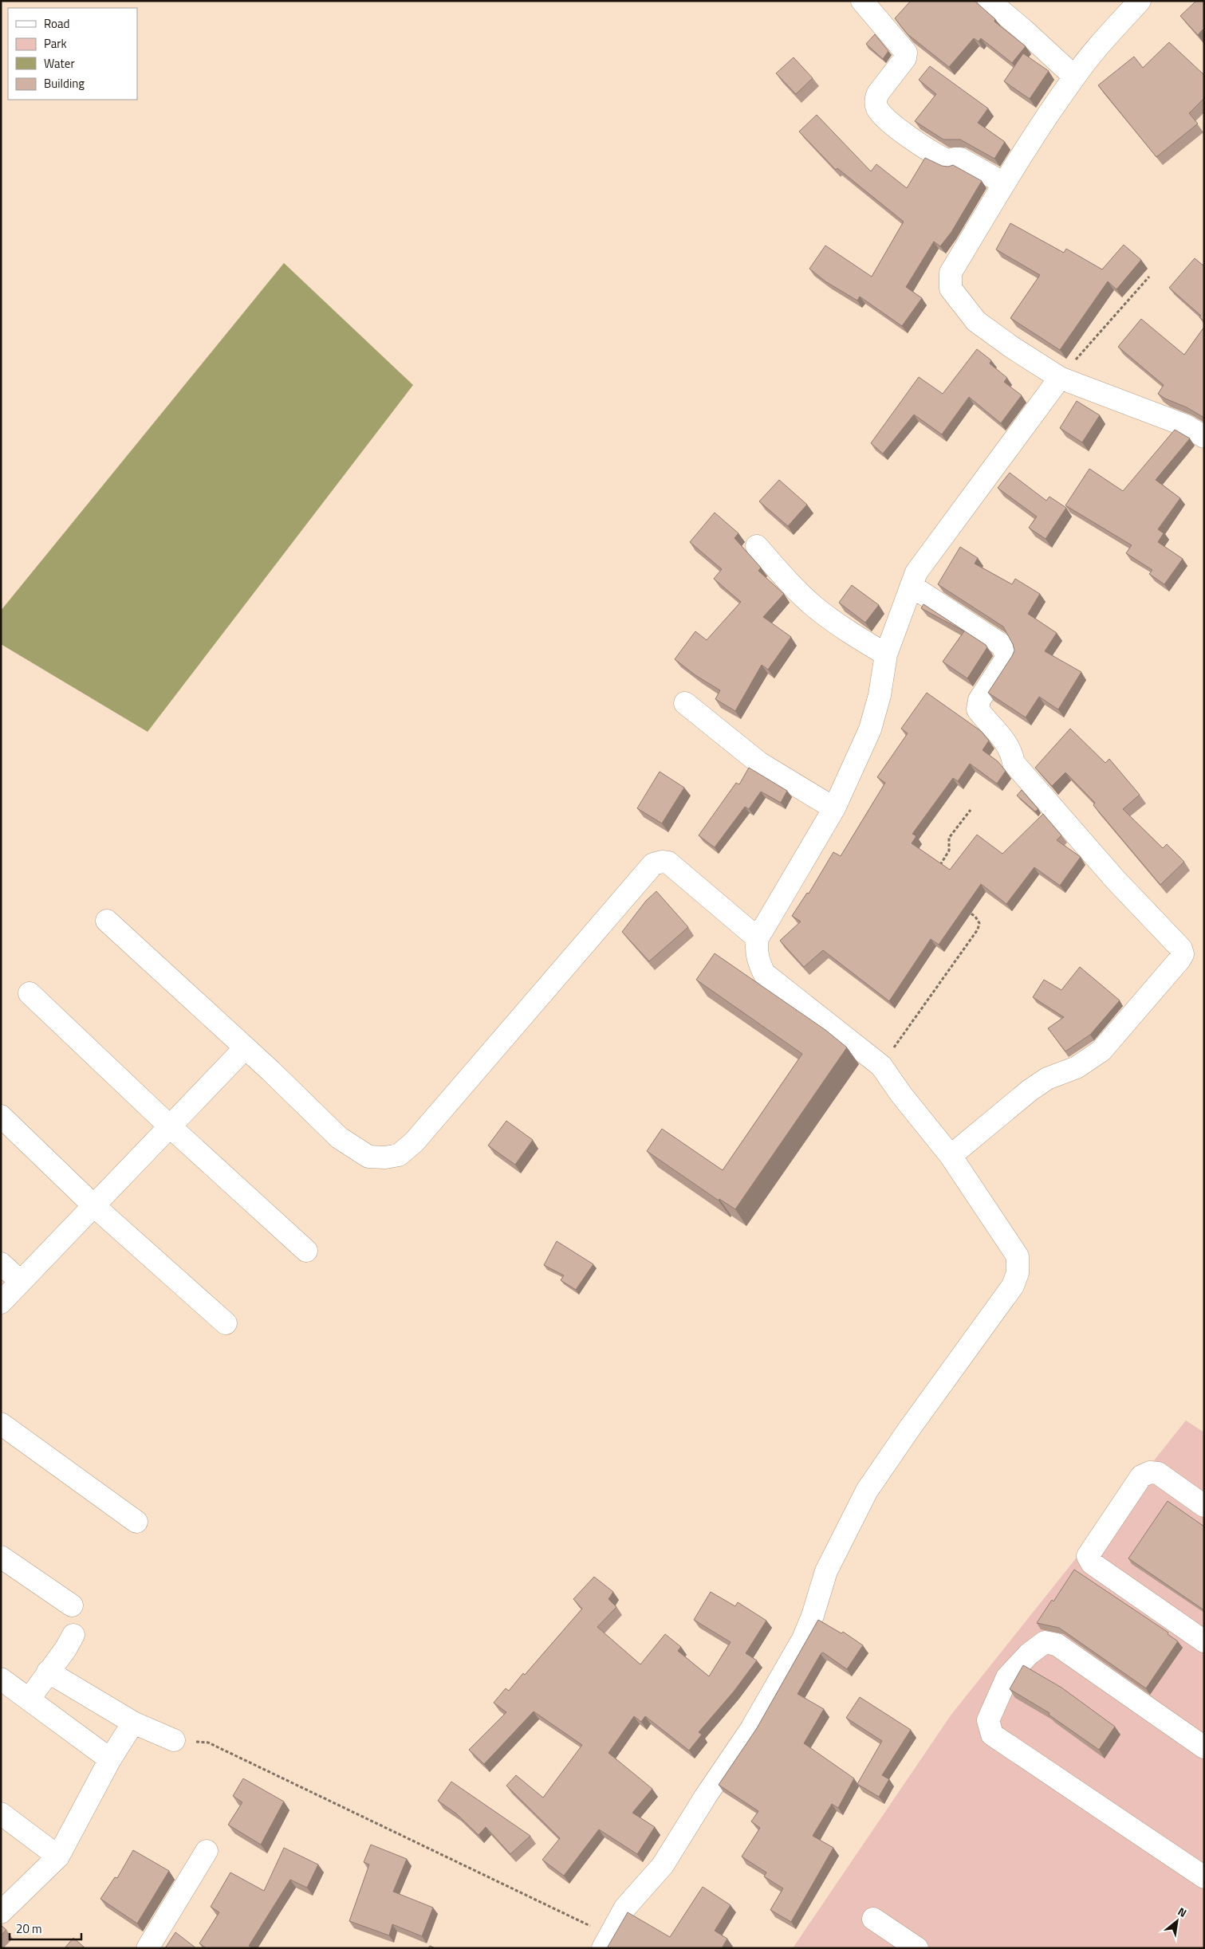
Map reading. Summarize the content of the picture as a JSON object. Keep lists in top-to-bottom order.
{
  "legend": [
    "Road",
    "Park",
    "Water",
    "Building"
  ],
  "scale_bar": "20 m",
  "north": "top right"
}
